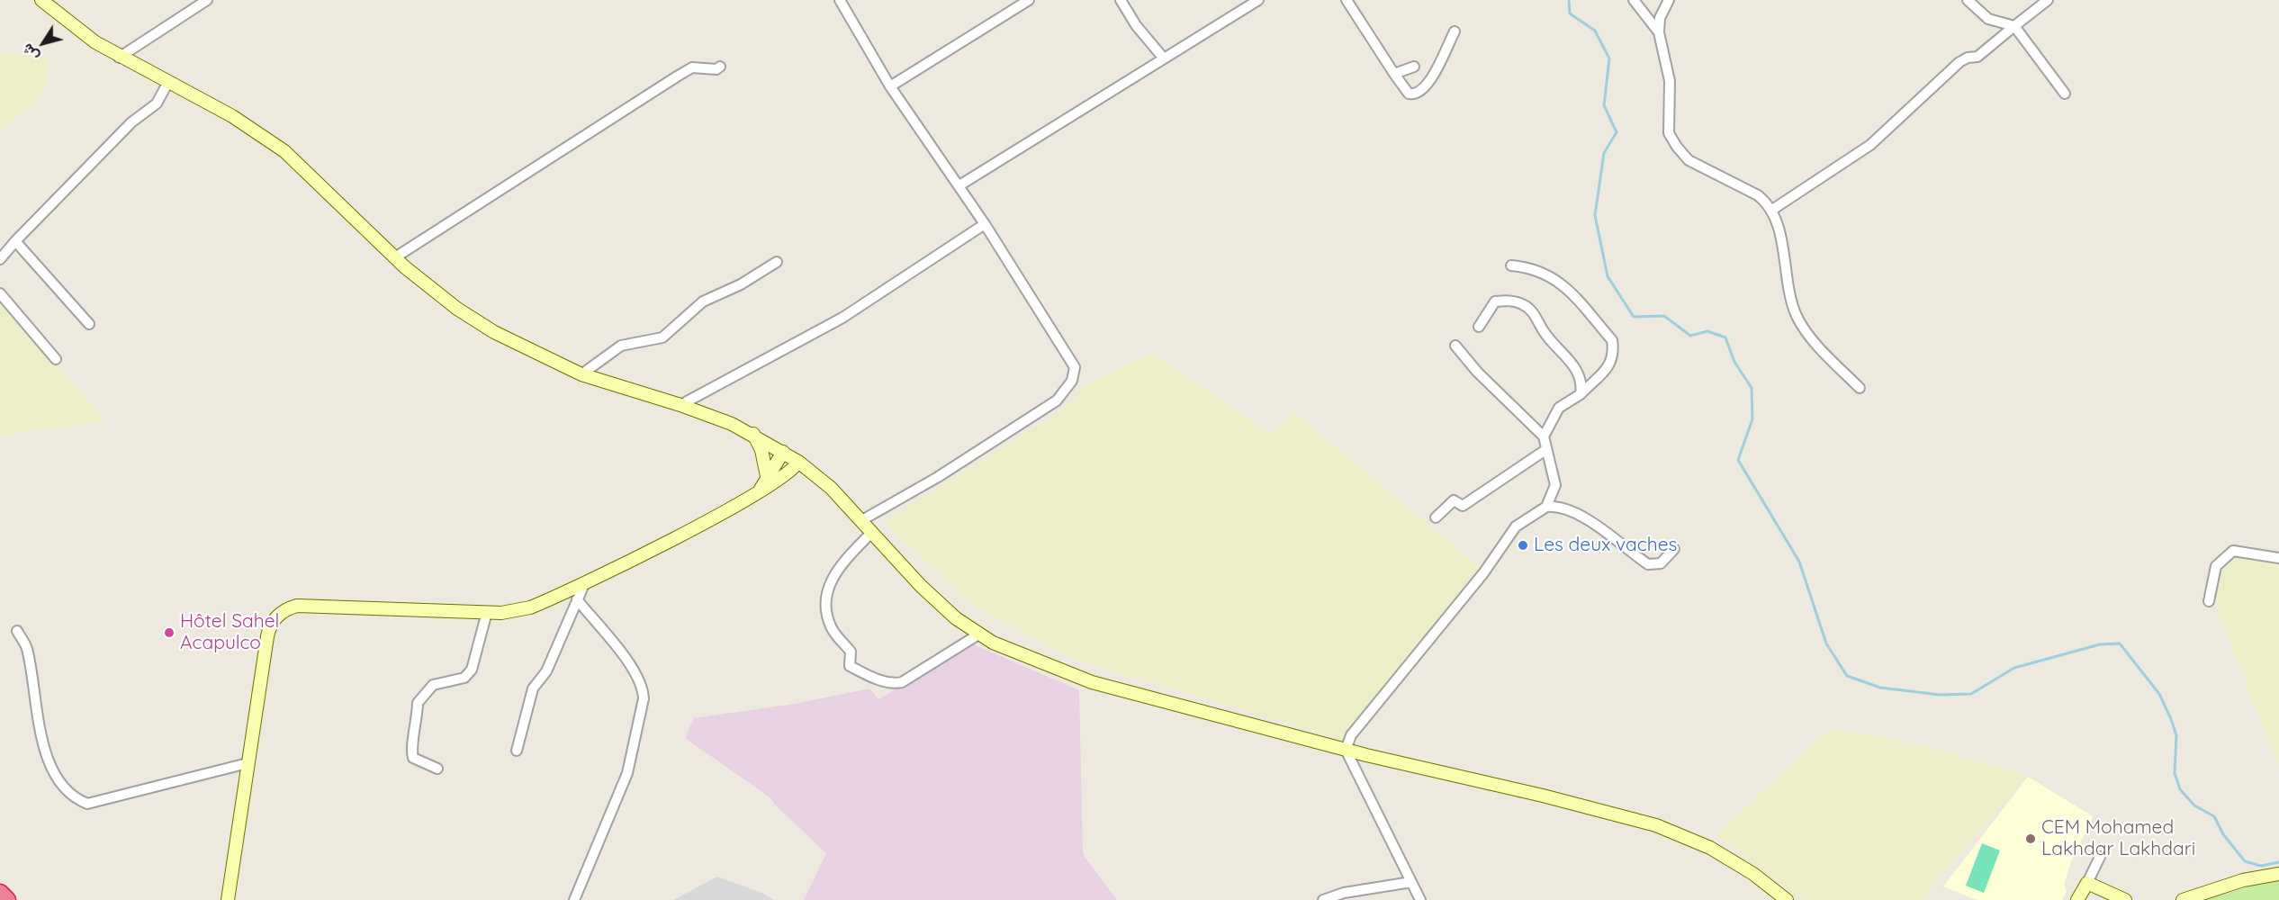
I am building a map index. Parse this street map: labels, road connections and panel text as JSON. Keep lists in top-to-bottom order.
{
  "places": ["Les deux vaches", "Hôtel Sahel Acapulco", "CEM Mohamed Lakhdar Lakhdari"],
  "north": "bottom left"
}
